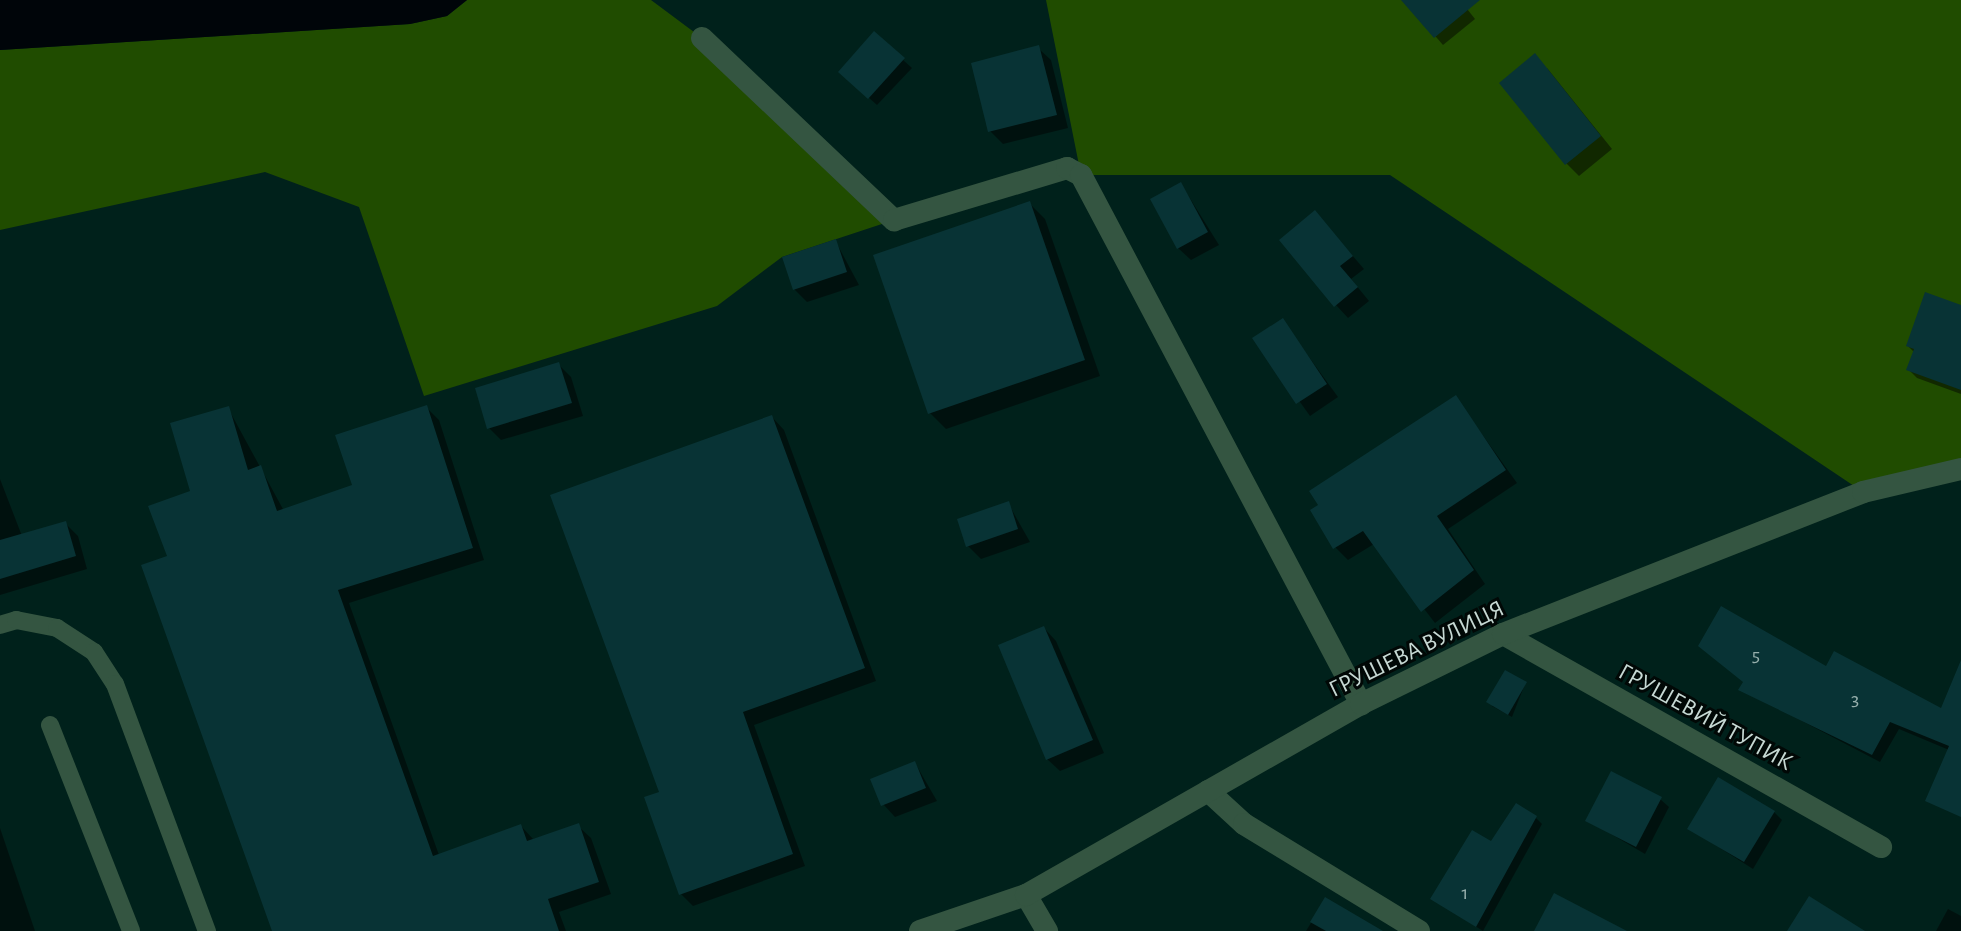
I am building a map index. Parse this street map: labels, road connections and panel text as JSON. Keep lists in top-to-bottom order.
{
  "streets": {
    "street": ["ГРУШЕВА ВУЛИЦЯ", "ГРУШЕВИЙ ТУПИК"]
  },
  "crossings": [
    ["ГРУШЕВА ВУЛИЦЯ", "ГРУШЕВИЙ ТУПИК"]
  ],
  "house_numbers": ["5", "3", "1"]
}
